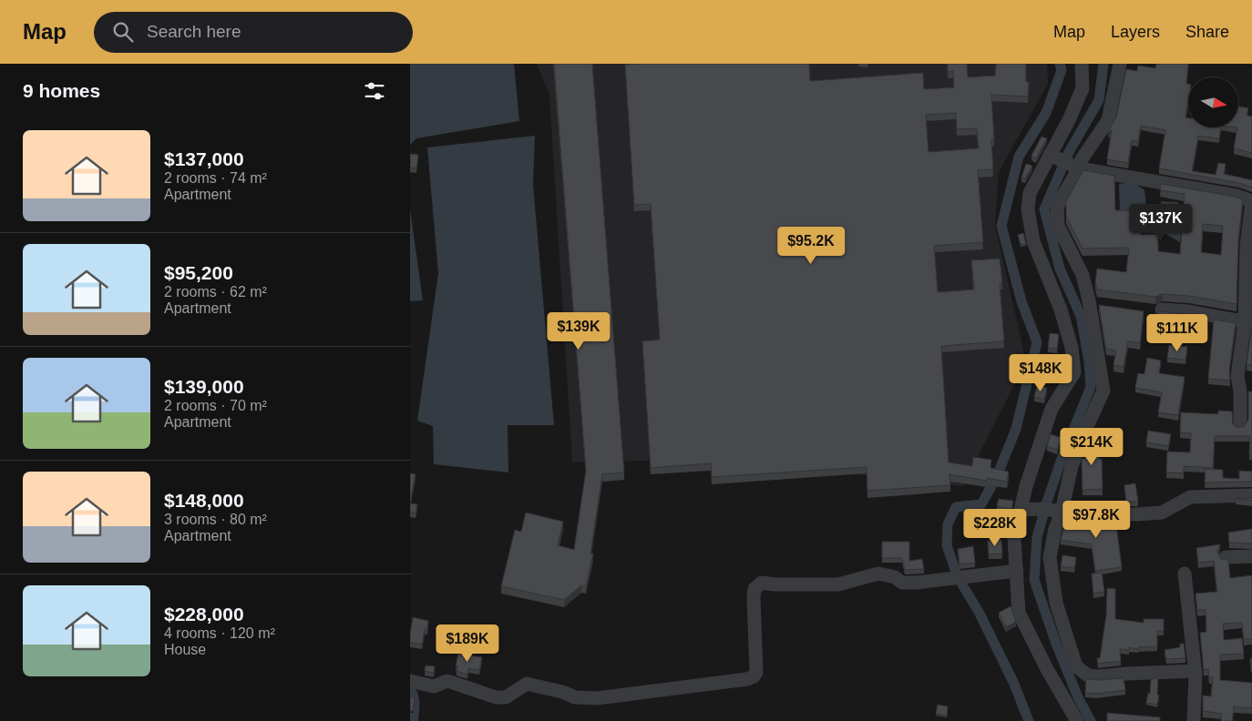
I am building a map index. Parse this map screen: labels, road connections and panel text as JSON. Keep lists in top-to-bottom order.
{
  "north": "right",
  "page": {
    "header": "Map",
    "search": "Search here",
    "nav": ["Map", "Layers", "Share"],
    "heading": "9 homes",
    "list": [
      {
        "name": "$137,000",
        "note": "2 rooms · 74 m² · Apartment"
      },
      {
        "name": "$95,200",
        "note": "2 rooms · 62 m² · Apartment"
      },
      {
        "name": "$139,000",
        "note": "2 rooms · 70 m² · Apartment"
      },
      {
        "name": "$148,000",
        "note": "3 rooms · 80 m² · Apartment"
      },
      {
        "name": "$228,000",
        "note": "4 rooms · 120 m² · House"
      }
    ],
    "price": [
      "$137K",
      "$95.2K",
      "$139K",
      "$111K",
      "$148K",
      "$214K",
      "$97.8K",
      "$228K",
      "$189K"
    ]
  }
}
